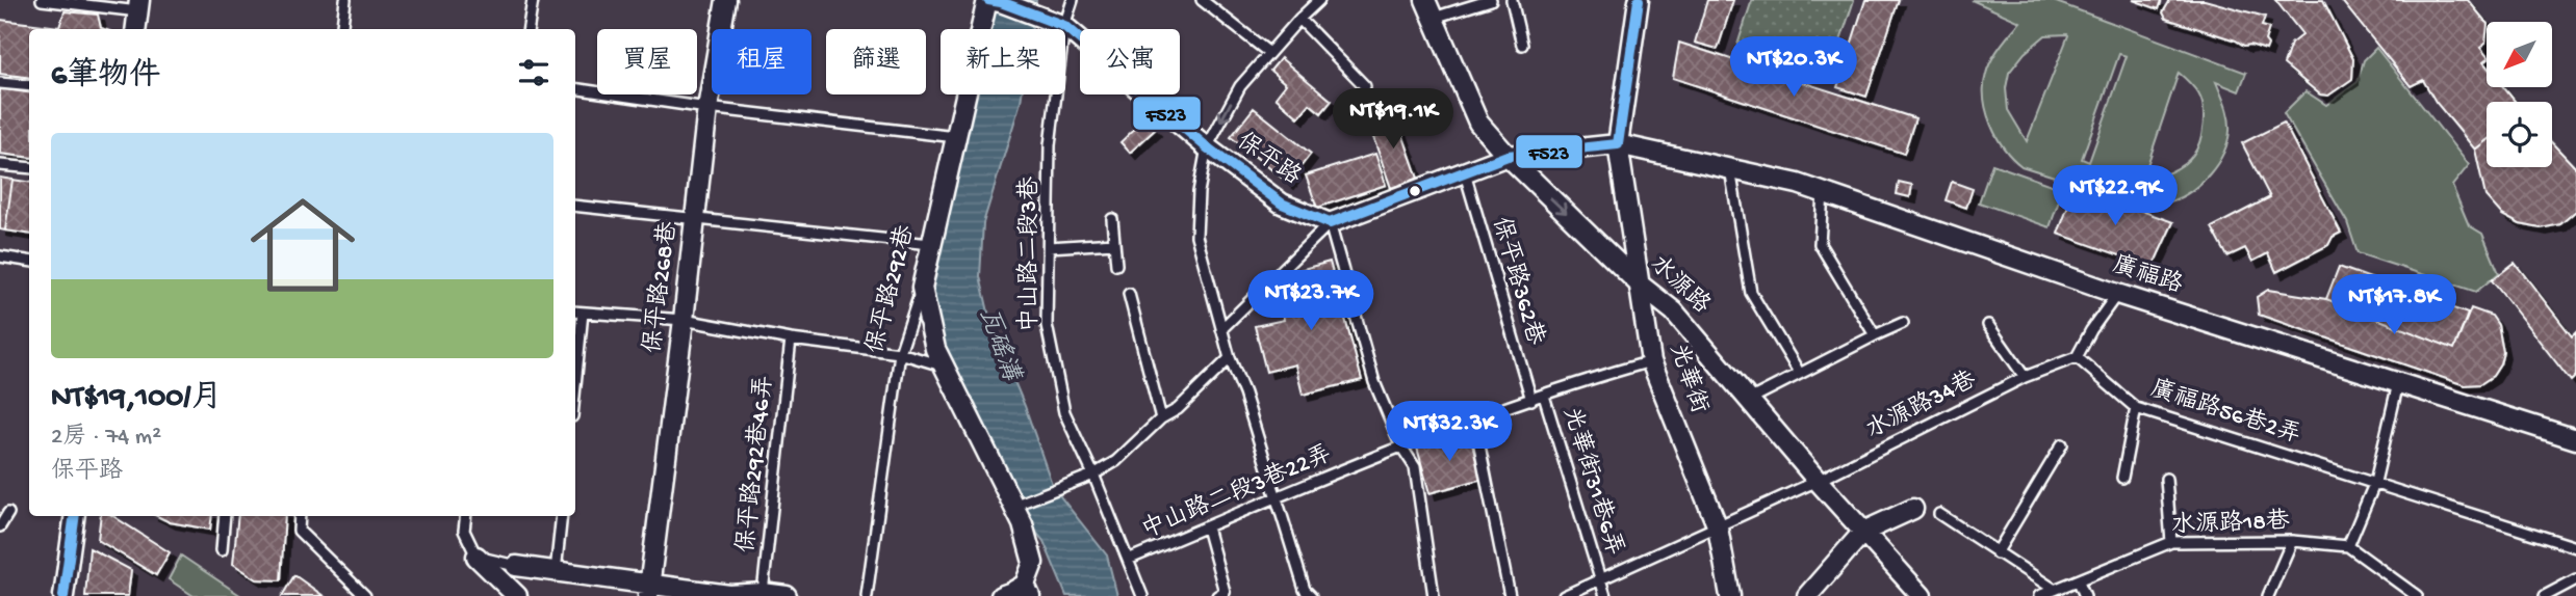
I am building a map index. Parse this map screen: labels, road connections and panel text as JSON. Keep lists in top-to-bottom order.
{
  "streets": {
    "street": [
      "保平路",
      "廣福路",
      "水源路",
      "保平路268巷",
      "保平路292巷",
      "光華街"
    ],
    "lane": [
      "中山路二段3巷",
      "保平路362巷",
      "水源路34巷",
      "廣福路56巷2弄",
      "保平路292巷46弄",
      "光華街31巷6弄",
      "中山路二段3巷22弄",
      "水源路18巷"
    ]
  },
  "crossings": [
    ["保平路", "中山路二段3巷"],
    ["中山路二段3巷", "中山路二段3巷22弄"],
    ["廣福路", "光華街"],
    ["保平路362巷", "中山路二段3巷22弄"],
    ["水源路", "光華街"],
    ["水源路", "水源路34巷"],
    ["光華街", "水源路34巷"],
    ["光華街", "中山路二段3巷22弄"],
    ["水源路34巷", "廣福路56巷2弄"],
    ["水源路34巷", "光華街31巷6弄"],
    ["光華街31巷6弄", "中山路二段3巷22弄"]
  ],
  "water": ["瓦磘溝"],
  "lines": ["transit line F523"],
  "north": "bottom left",
  "page": {
    "chip": [
      "買屋",
      "租屋",
      "篩選",
      "新上架",
      "公寓"
    ],
    "heading": "6筆物件",
    "price": [
      "NT$20.3K",
      "NT$19.1K",
      "NT$22.9K",
      "NT$23.7K",
      "NT$17.8K",
      "NT$32.3K"
    ],
    "list": [
      {
        "name": "NT$19,100/月",
        "note": "2房 · 74 m² · 保平路"
      }
    ]
  }
}
